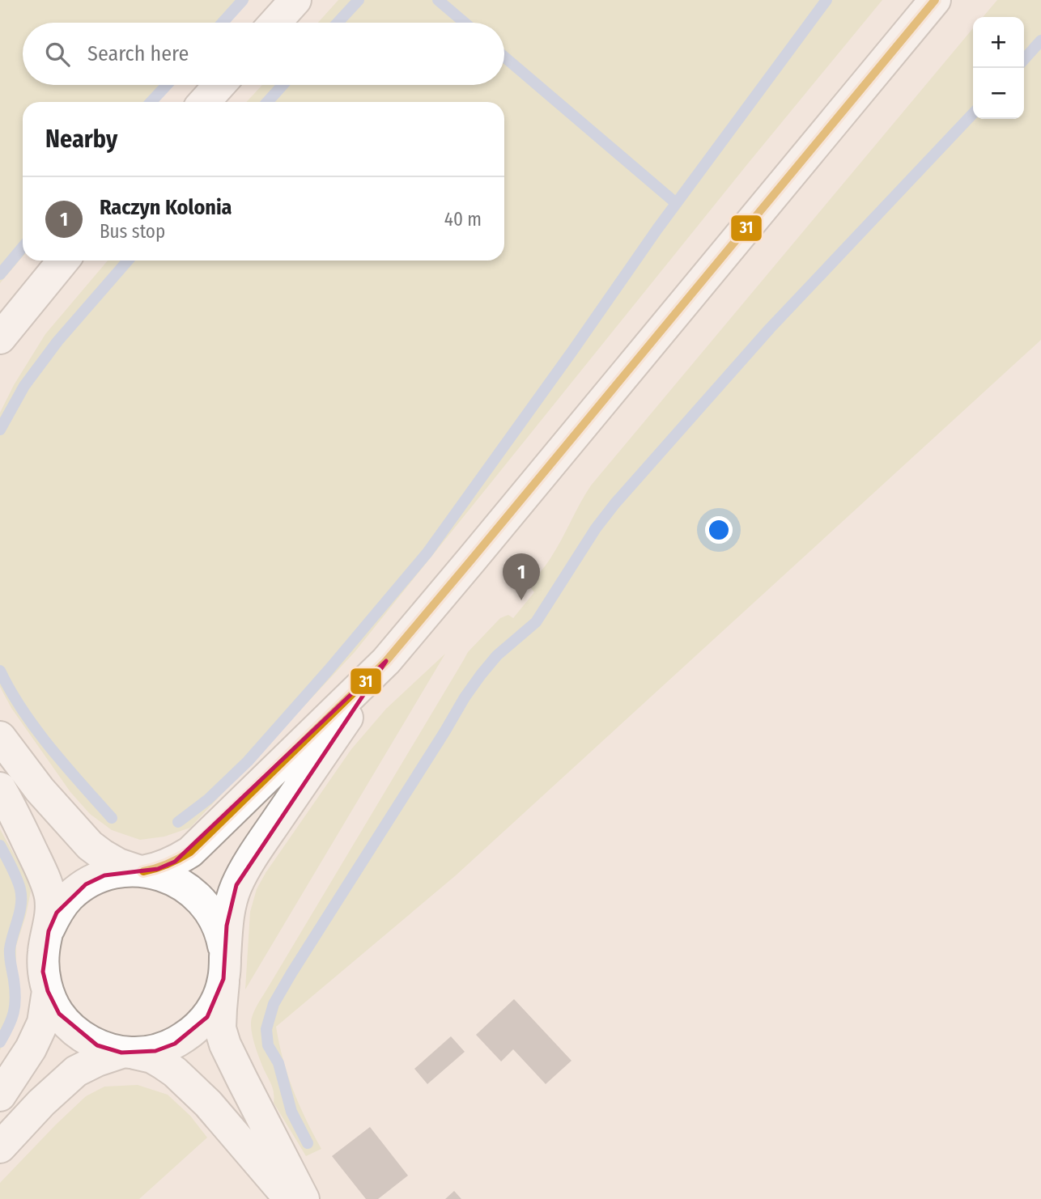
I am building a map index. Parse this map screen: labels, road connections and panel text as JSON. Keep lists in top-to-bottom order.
{
  "lines": ["transit line 31"],
  "page": {
    "map_buttons": ["+", "−"],
    "search": "Search here",
    "heading": "Nearby",
    "list": [
      {
        "mark": "1",
        "name": "Raczyn Kolonia",
        "note": "Bus stop",
        "value": "40 m"
      }
    ],
    "pins": "1"
  }
}
